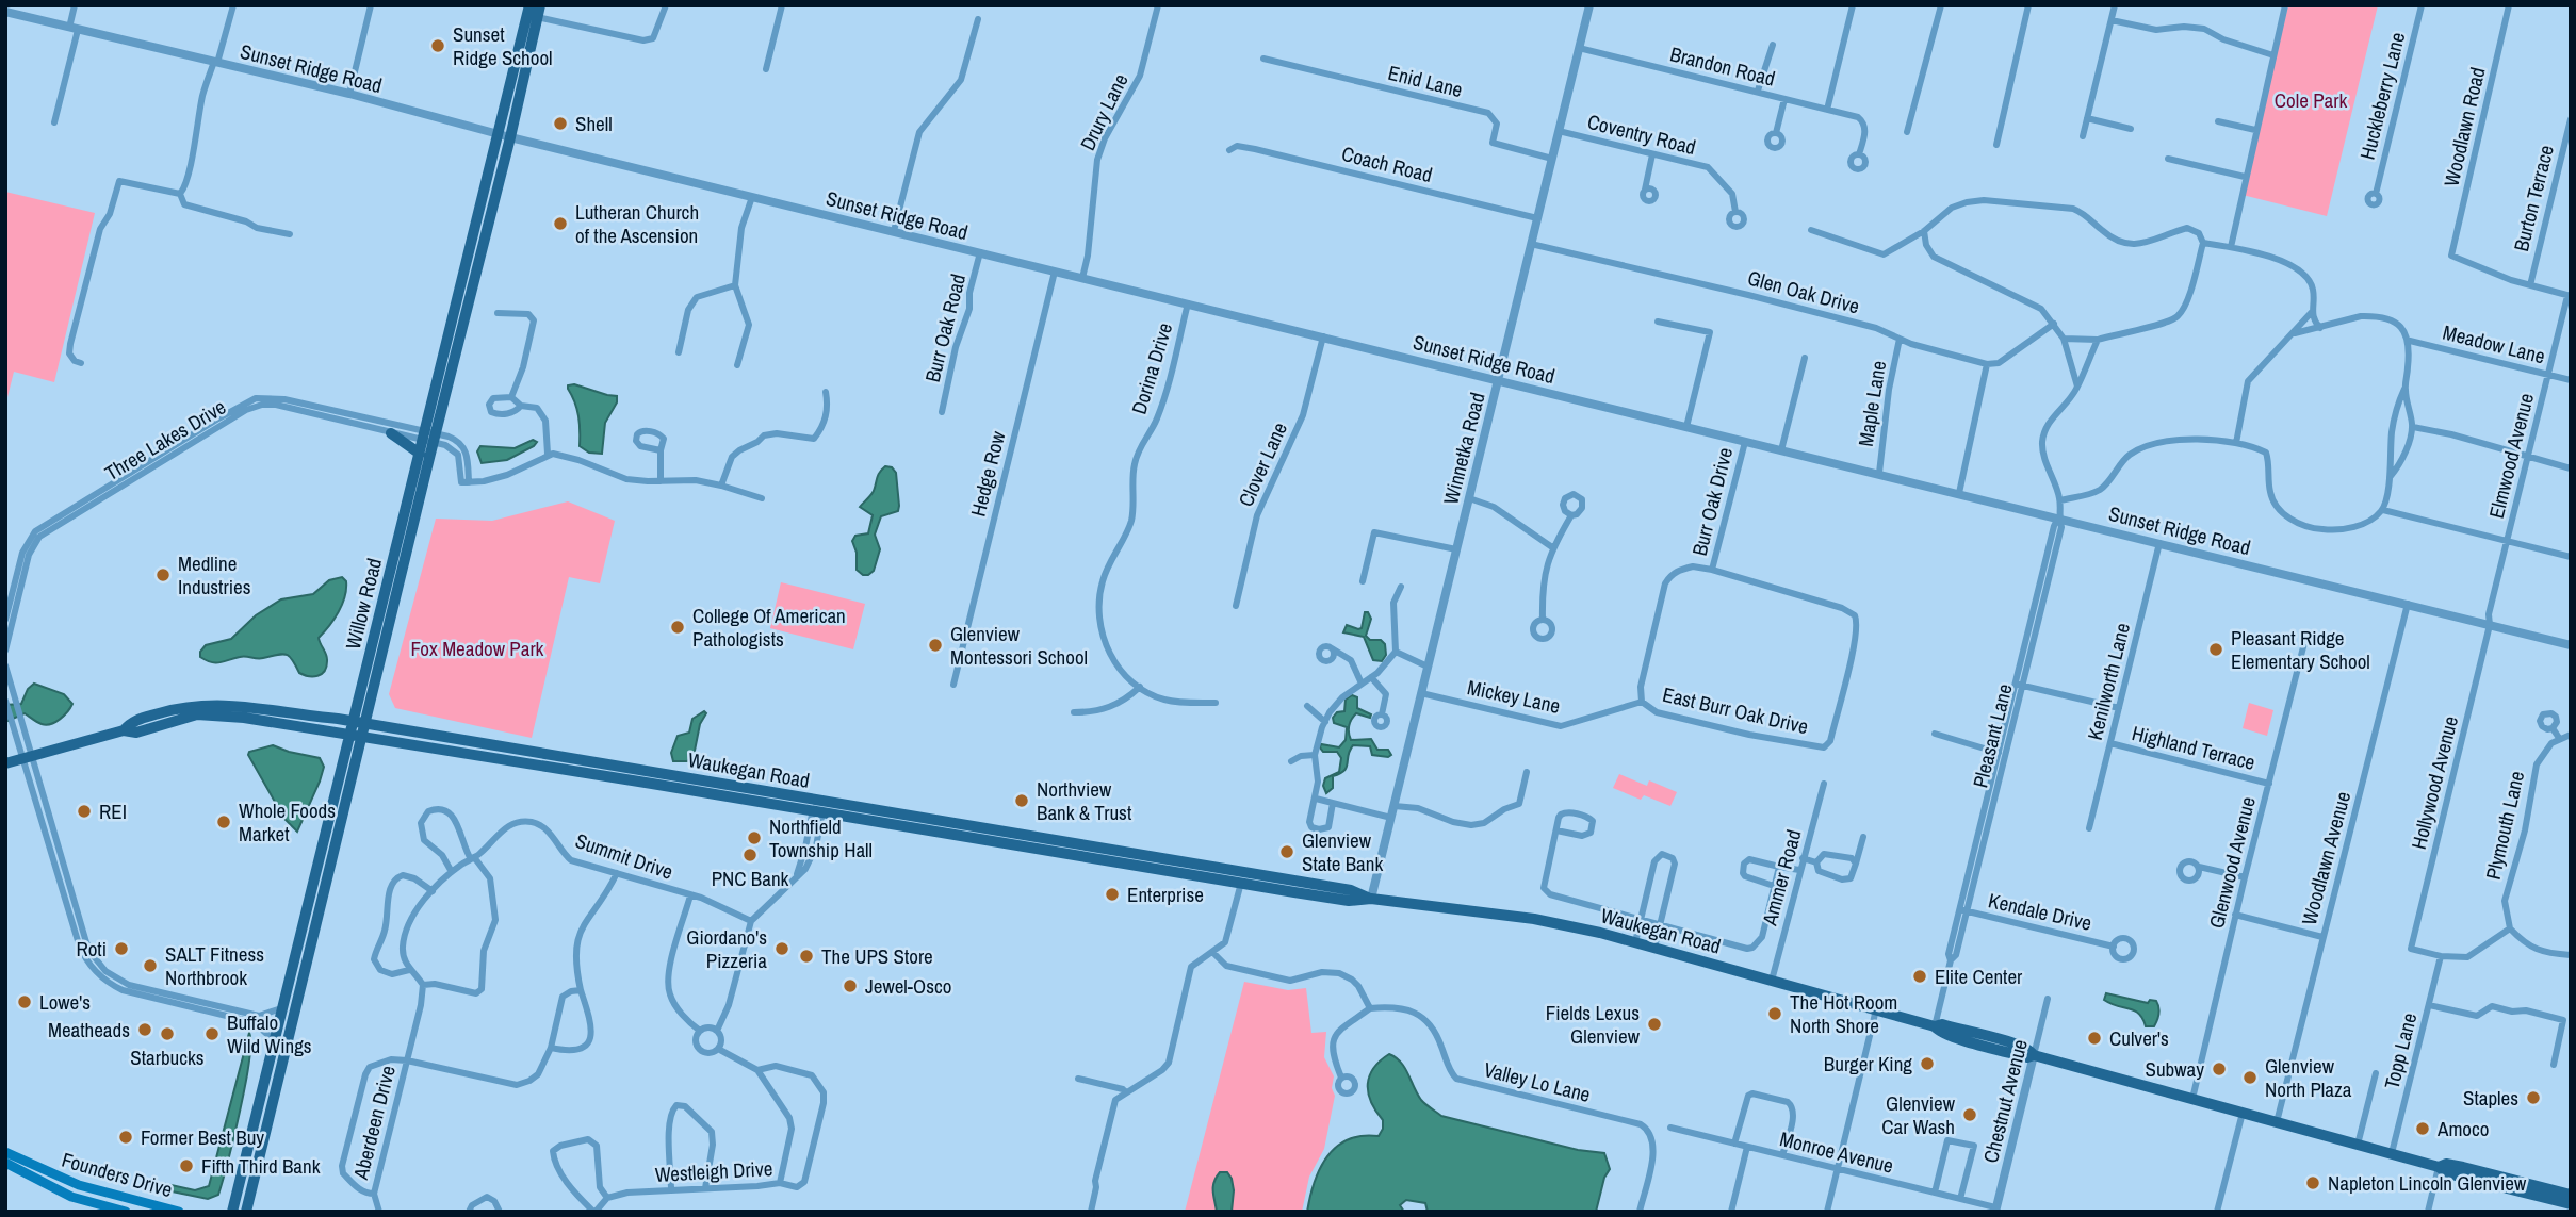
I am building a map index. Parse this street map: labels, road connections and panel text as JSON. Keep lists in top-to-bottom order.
{
  "streets": {
    "main road": ["Willow Road", "Waukegan Road", "Founders Drive"],
    "street": [
      "Brandon Road",
      "Sunset Ridge Road",
      "Enid Lane",
      "Huckleberry Lane",
      "Drury Lane",
      "Woodlawn Road",
      "Coventry Road",
      "Coach Road",
      "Burton Terrace",
      "Glen Oak Drive",
      "Burr Oak Road",
      "Meadow Lane",
      "Dorina Drive",
      "Maple Lane",
      "Three Lakes Drive",
      "Winnetka Road",
      "Elmwood Avenue",
      "Clover Lane",
      "Hedge Row",
      "Burr Oak Drive",
      "Kenilworth Lane",
      "Mickey Lane",
      "East Burr Oak Drive",
      "Pleasant Lane",
      "Highland Terrace",
      "Hollywood Avenue",
      "Plymouth Lane",
      "Summit Drive",
      "Woodlawn Avenue",
      "Glenwood Avenue",
      "Ammer Road",
      "Kendale Drive",
      "Topp Lane",
      "Valley Lo Lane",
      "Chestnut Avenue",
      "Aberdeen Drive",
      "Monroe Avenue",
      "Westleigh Drive"
    ]
  },
  "crossings": [
    ["Brandon Road", "Winnetka Road"],
    ["Sunset Ridge Road", "Drury Lane"],
    ["Sunset Ridge Road", "Burr Oak Road"],
    ["Sunset Ridge Road", "Dorina Drive"],
    ["Sunset Ridge Road", "Maple Lane"],
    ["Sunset Ridge Road", "Winnetka Road"],
    ["Sunset Ridge Road", "Elmwood Avenue"],
    ["Sunset Ridge Road", "Clover Lane"],
    ["Sunset Ridge Road", "Hedge Row"],
    ["Sunset Ridge Road", "Burr Oak Drive"],
    ["Sunset Ridge Road", "Willow Road"],
    ["Sunset Ridge Road", "Kenilworth Lane"],
    ["Sunset Ridge Road", "Pleasant Lane"],
    ["Sunset Ridge Road", "Hollywood Avenue"],
    ["Sunset Ridge Road", "Woodlawn Avenue"],
    ["Enid Lane", "Winnetka Road"],
    ["Woodlawn Road", "Burton Terrace"],
    ["Coventry Road", "Winnetka Road"],
    ["Coach Road", "Winnetka Road"],
    ["Glen Oak Drive", "Maple Lane"],
    ["Glen Oak Drive", "Winnetka Road"],
    ["Meadow Lane", "Elmwood Avenue"],
    ["Three Lakes Drive", "Willow Road"],
    ["Winnetka Road", "Mickey Lane"],
    ["Winnetka Road", "Waukegan Road"],
    ["Elmwood Avenue", "Hollywood Avenue"],
    ["Burr Oak Drive", "Mickey Lane"],
    ["Burr Oak Drive", "East Burr Oak Drive"],
    ["Willow Road", "Waukegan Road"],
    ["Kenilworth Lane", "Highland Terrace"],
    ["Mickey Lane", "East Burr Oak Drive"],
    ["Pleasant Lane", "Highland Terrace"],
    ["Pleasant Lane", "Waukegan Road"],
    ["Pleasant Lane", "Kendale Drive"],
    ["Highland Terrace", "Glenwood Avenue"],
    ["Waukegan Road", "Woodlawn Avenue"],
    ["Waukegan Road", "Glenwood Avenue"],
    ["Waukegan Road", "Ammer Road"],
    ["Waukegan Road", "Topp Lane"],
    ["Waukegan Road", "Chestnut Avenue"],
    ["Hollywood Avenue", "Topp Lane"],
    ["Chestnut Avenue", "Monroe Avenue"]
  ],
  "parks": ["Cole Park", "Fox Meadow Park"],
  "places": [
    "Sunset Ridge School",
    "Shell",
    "Lutheran Church of the Ascension",
    "Medline Industries",
    "College Of American Pathologists",
    "Glenview Montessori School",
    "Pleasant Ridge Elementary School",
    "Northview Bank & Trust",
    "REI",
    "Whole Foods Market",
    "Northfield Township Hall",
    "Glenview State Bank",
    "PNC Bank",
    "Enterprise",
    "Roti",
    "Giordano's Pizzeria",
    "The UPS Store",
    "SALT Fitness Northbrook",
    "Elite Center",
    "Jewel-Osco",
    "Lowe's",
    "The Hot Room North Shore",
    "Fields Lexus Glenview",
    "Meatheads",
    "Starbucks",
    "Buffalo Wild Wings",
    "Culver's",
    "Burger King",
    "Subway",
    "Glenview North Plaza",
    "Staples",
    "Glenview Car Wash",
    "Amoco",
    "Former Best Buy",
    "Fifth Third Bank",
    "Napleton Lincoln Glenview"
  ]
}
